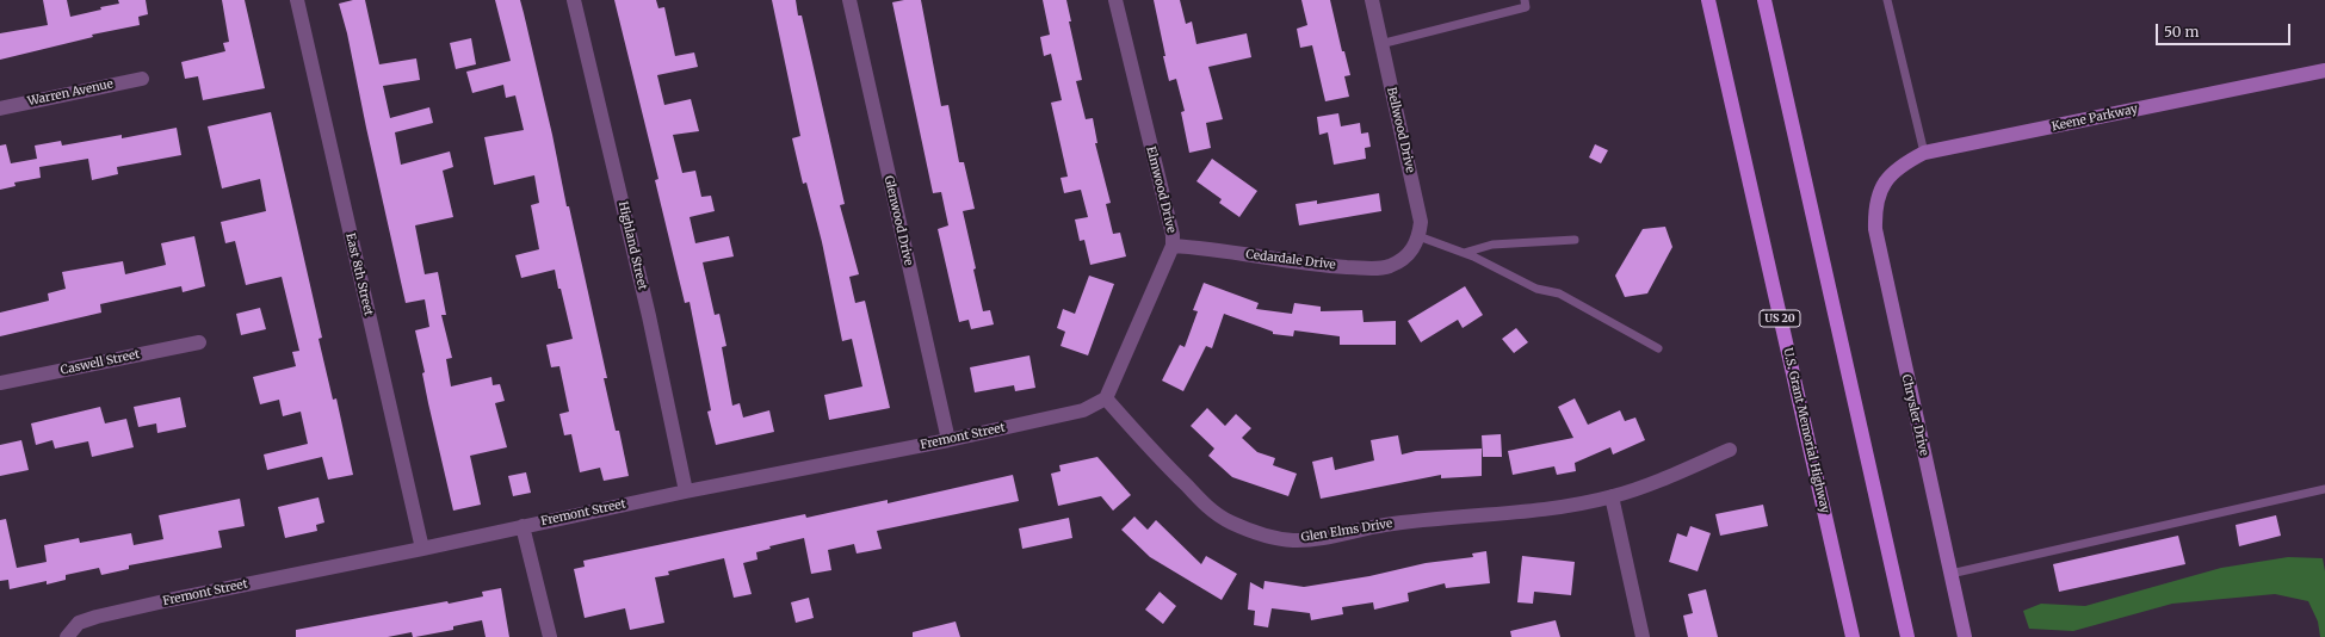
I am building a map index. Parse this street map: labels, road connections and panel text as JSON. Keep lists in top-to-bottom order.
{
  "streets": {
    "main road": ["US 20", "U.S. Grant Memorial Highway"],
    "street": [
      "Warren Avenue",
      "Keene Parkway",
      "Bellwood Drive",
      "Elmwood Drive",
      "Glenwood Drive",
      "Highland Street",
      "Cedardale Drive",
      "East 8th Street",
      "Caswell Street",
      "Chrysler Drive",
      "Fremont Street",
      "Glen Elms Drive"
    ]
  },
  "crossings": [
    ["Keene Parkway", "Chrysler Drive"],
    ["Bellwood Drive", "Cedardale Drive"],
    ["Elmwood Drive", "Cedardale Drive"],
    ["Elmwood Drive", "Fremont Street"],
    ["Elmwood Drive", "Glen Elms Drive"],
    ["Glenwood Drive", "Fremont Street"],
    ["Highland Street", "Fremont Street"],
    ["East 8th Street", "Fremont Street"],
    ["Fremont Street", "Glen Elms Drive"]
  ],
  "scale_bar": "50 m"
}
